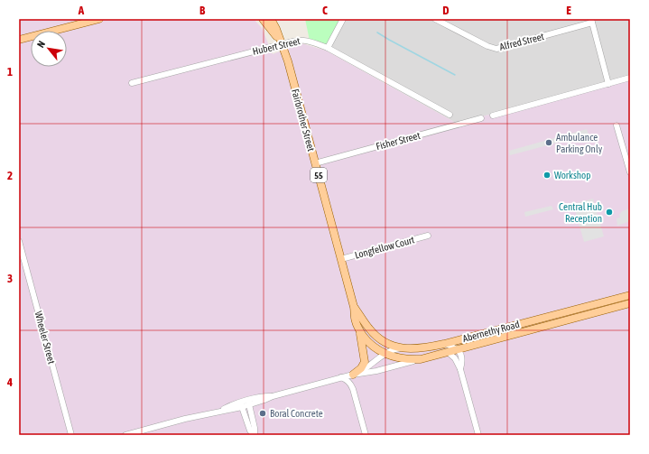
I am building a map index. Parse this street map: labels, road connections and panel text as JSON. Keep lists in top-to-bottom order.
{
  "streets": {
    "main road": ["Fairbrother Street", "55", "Abernethy Road"],
    "street": [
      "Alfred Street",
      "Hubert Street",
      "Fisher Street",
      "Longfellow Court",
      "Wheeler Street"
    ]
  },
  "crossings": [
    ["Hubert Street", "Fairbrother Street"],
    ["Hubert Street", "55"],
    ["Fairbrother Street", "Fisher Street"],
    ["Fairbrother Street", "55"],
    ["Fairbrother Street", "Longfellow Court"],
    ["Fairbrother Street", "Abernethy Road"]
  ],
  "places": [
    "Ambulance Parking Only",
    "Workshop",
    "Central Hub Reception",
    "Boral Concrete"
  ],
  "north": "top left",
  "grid": {
    "columns": [
      "A",
      "B",
      "C",
      "D",
      "E"
    ],
    "rows": [
      "1",
      "2",
      "3",
      "4"
    ]
  }
}
